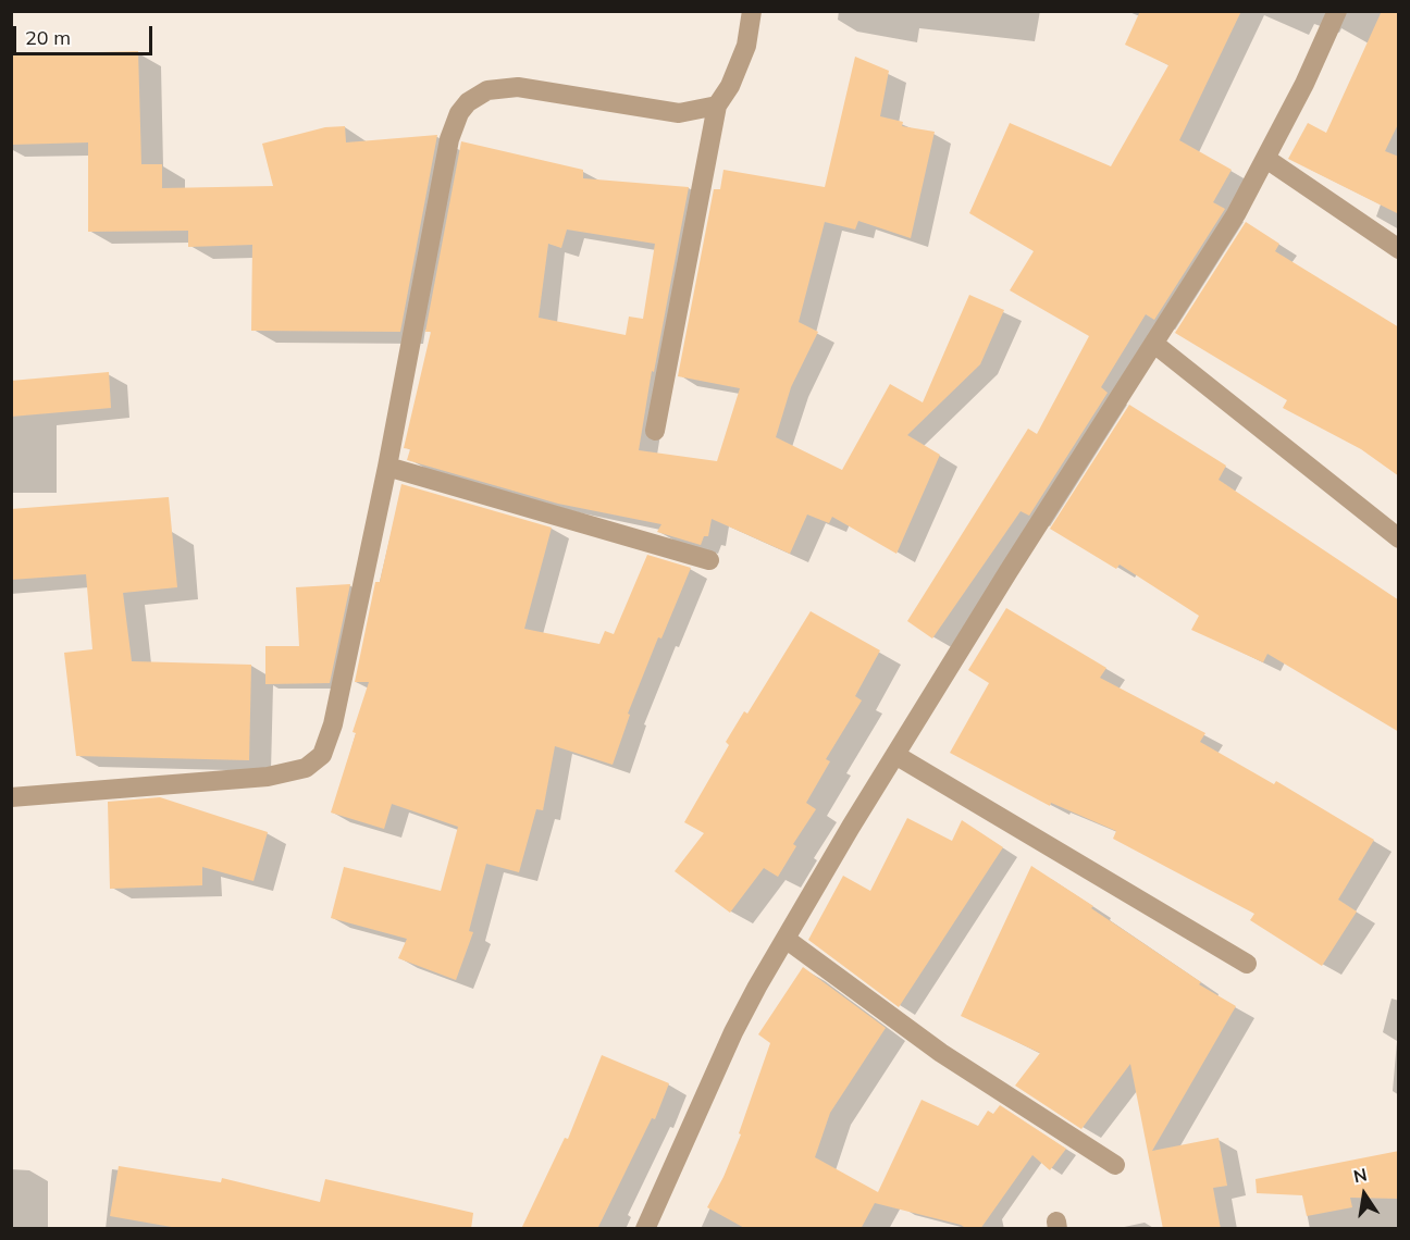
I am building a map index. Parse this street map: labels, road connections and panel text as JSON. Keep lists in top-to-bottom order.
{
  "scale_bar": "20 m",
  "north": "top"
}
